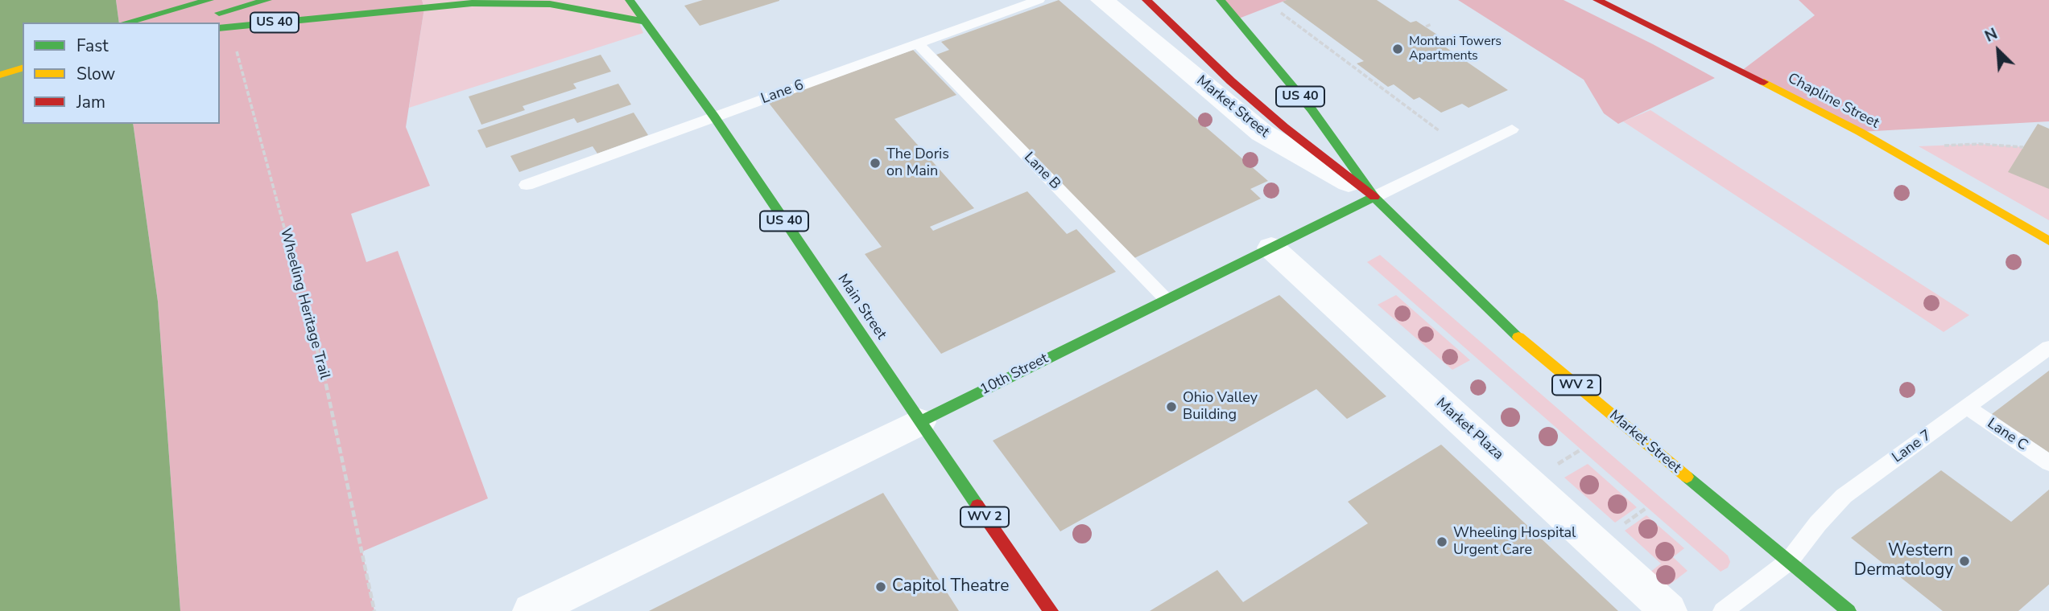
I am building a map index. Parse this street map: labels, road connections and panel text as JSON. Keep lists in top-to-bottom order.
{
  "streets": {
    "main road": [
      "US 40",
      "Chapline Street",
      "Market Street",
      "Main Street",
      "10th Street",
      "WV 2"
    ],
    "street": ["Market Plaza"],
    "lane": [
      "Lane 6",
      "Lane B",
      "Lane C",
      "Lane 7"
    ],
    "path": ["Wheeling Heritage Trail"]
  },
  "crossings": [
    ["US 40", "Main Street"],
    ["Lane 6", "Lane B"],
    ["Lane 6", "Main Street"],
    ["Market Street", "10th Street"],
    ["Market Street", "Lane 7"],
    ["Lane B", "10th Street"],
    ["Main Street", "10th Street"],
    ["10th Street", "Market Plaza"],
    ["Lane C", "Lane 7"]
  ],
  "places": [
    "Montani Towers Apartments",
    "The Doris on Main",
    "Ohio Valley Building",
    "Wheeling Hospital Urgent Care",
    "Western Dermatology",
    "Capitol Theatre"
  ],
  "legend": ["Fast", "Slow", "Jam"],
  "north": "top left"
}
